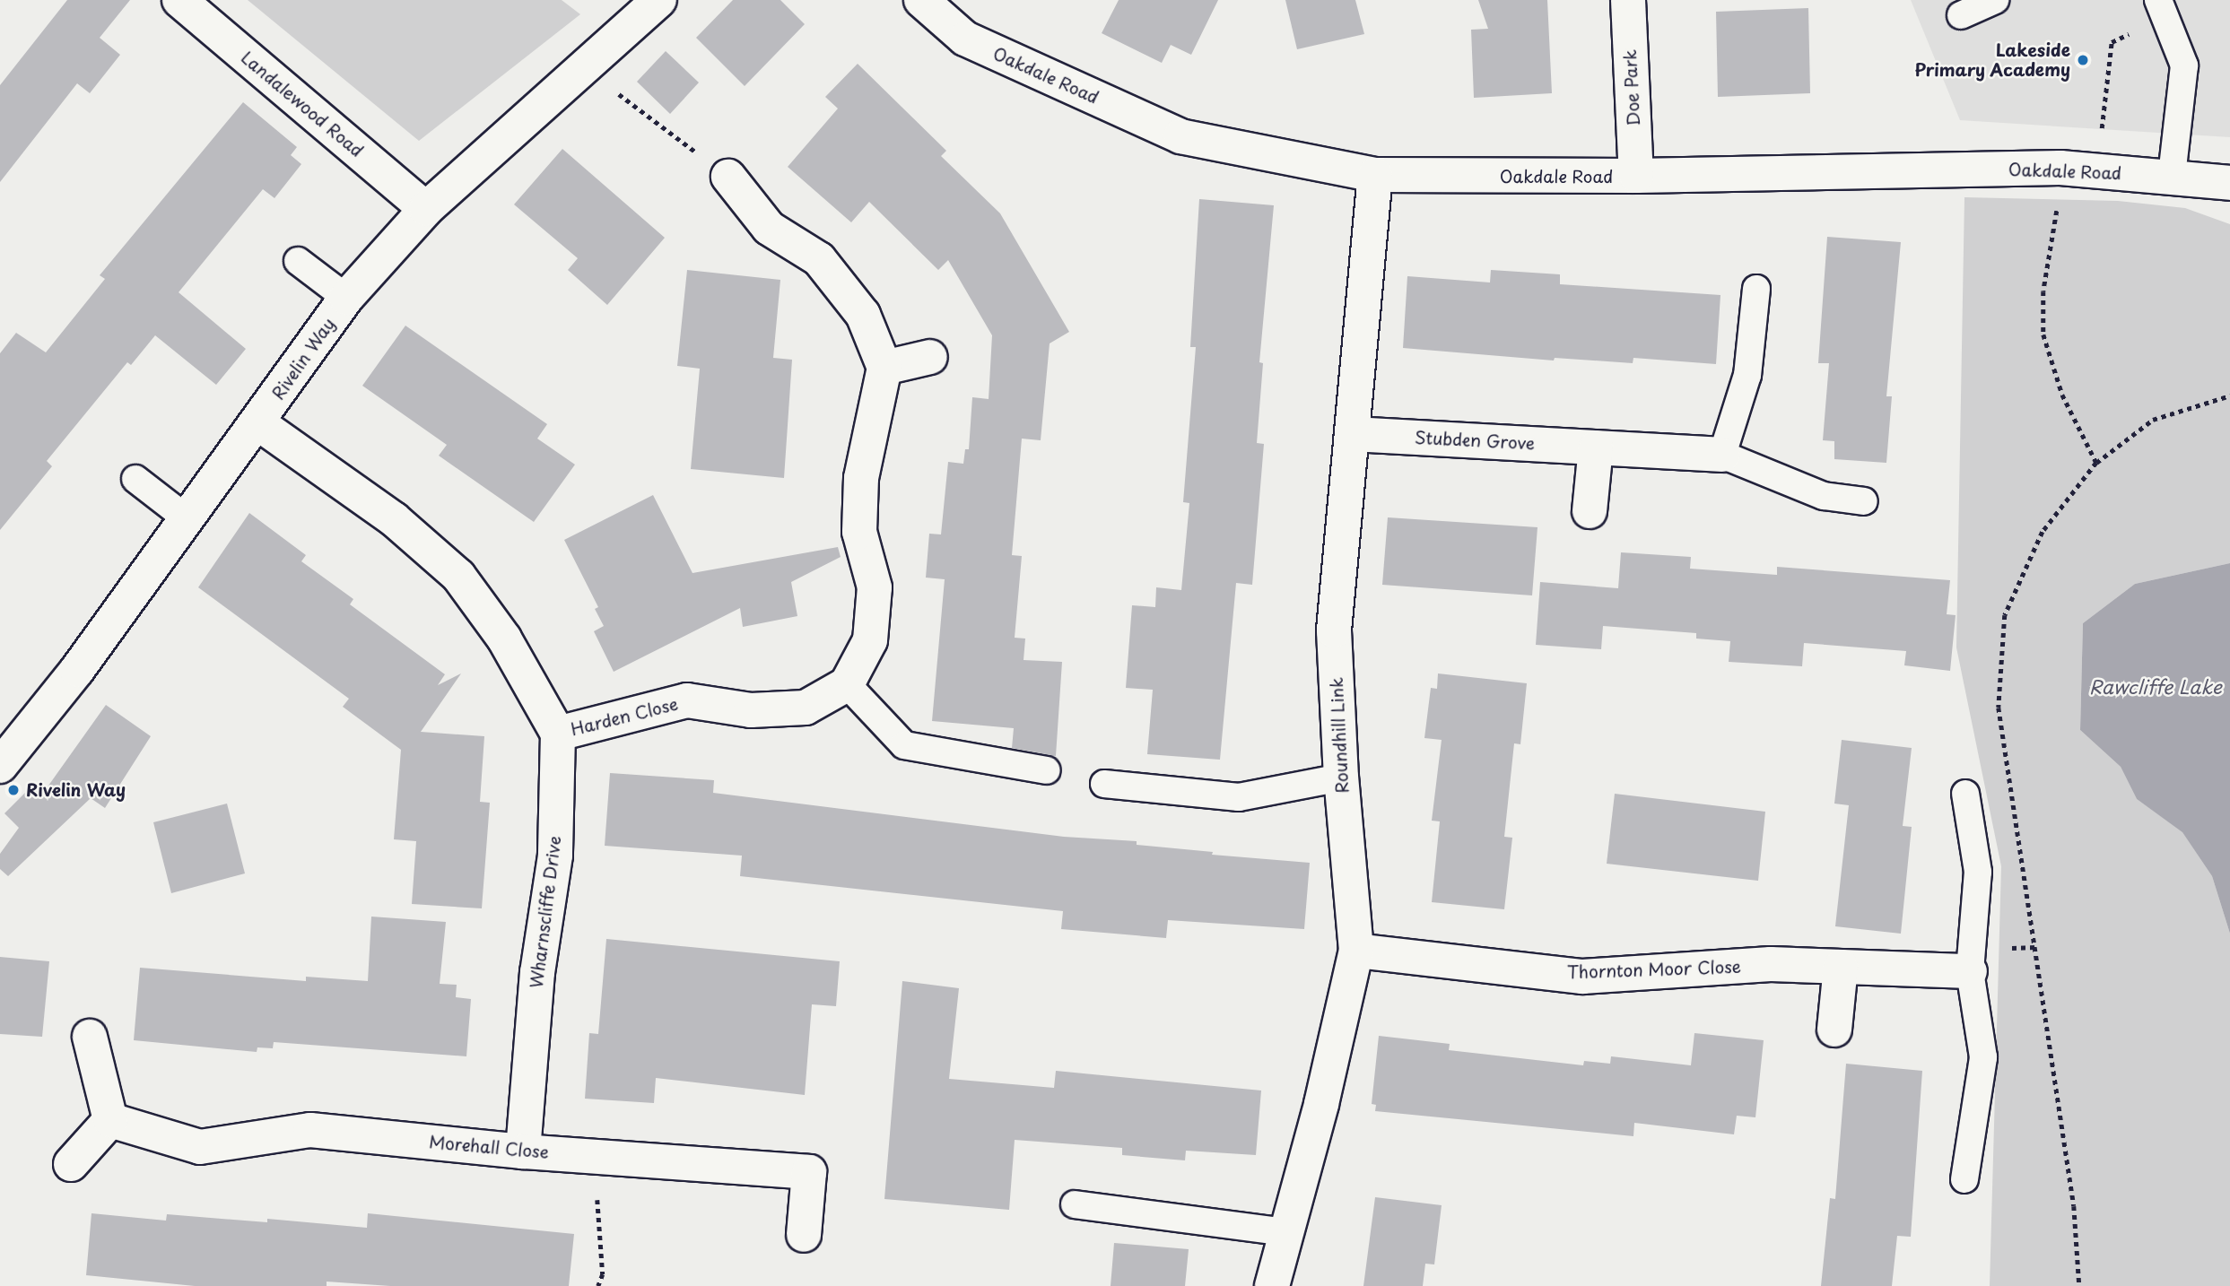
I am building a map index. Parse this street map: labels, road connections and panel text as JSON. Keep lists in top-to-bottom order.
{
  "streets": {
    "street": [
      "Oakdale Road",
      "Doe Park",
      "Landalewood Road",
      "Rivelin Way",
      "Stubden Grove",
      "Harden Close",
      "Roundhill Link",
      "Wharnscliffe Drive",
      "Thornton Moor Close",
      "Morehall Close"
    ]
  },
  "crossings": [
    ["Oakdale Road", "Doe Park"],
    ["Oakdale Road", "Roundhill Link"],
    ["Landalewood Road", "Rivelin Way"],
    ["Stubden Grove", "Roundhill Link"],
    ["Harden Close", "Wharnscliffe Drive"],
    ["Roundhill Link", "Thornton Moor Close"],
    ["Wharnscliffe Drive", "Morehall Close"]
  ],
  "water": ["Rawcliffe Lake"],
  "places": ["Lakeside Primary Academy", "Rivelin Way"]
}
